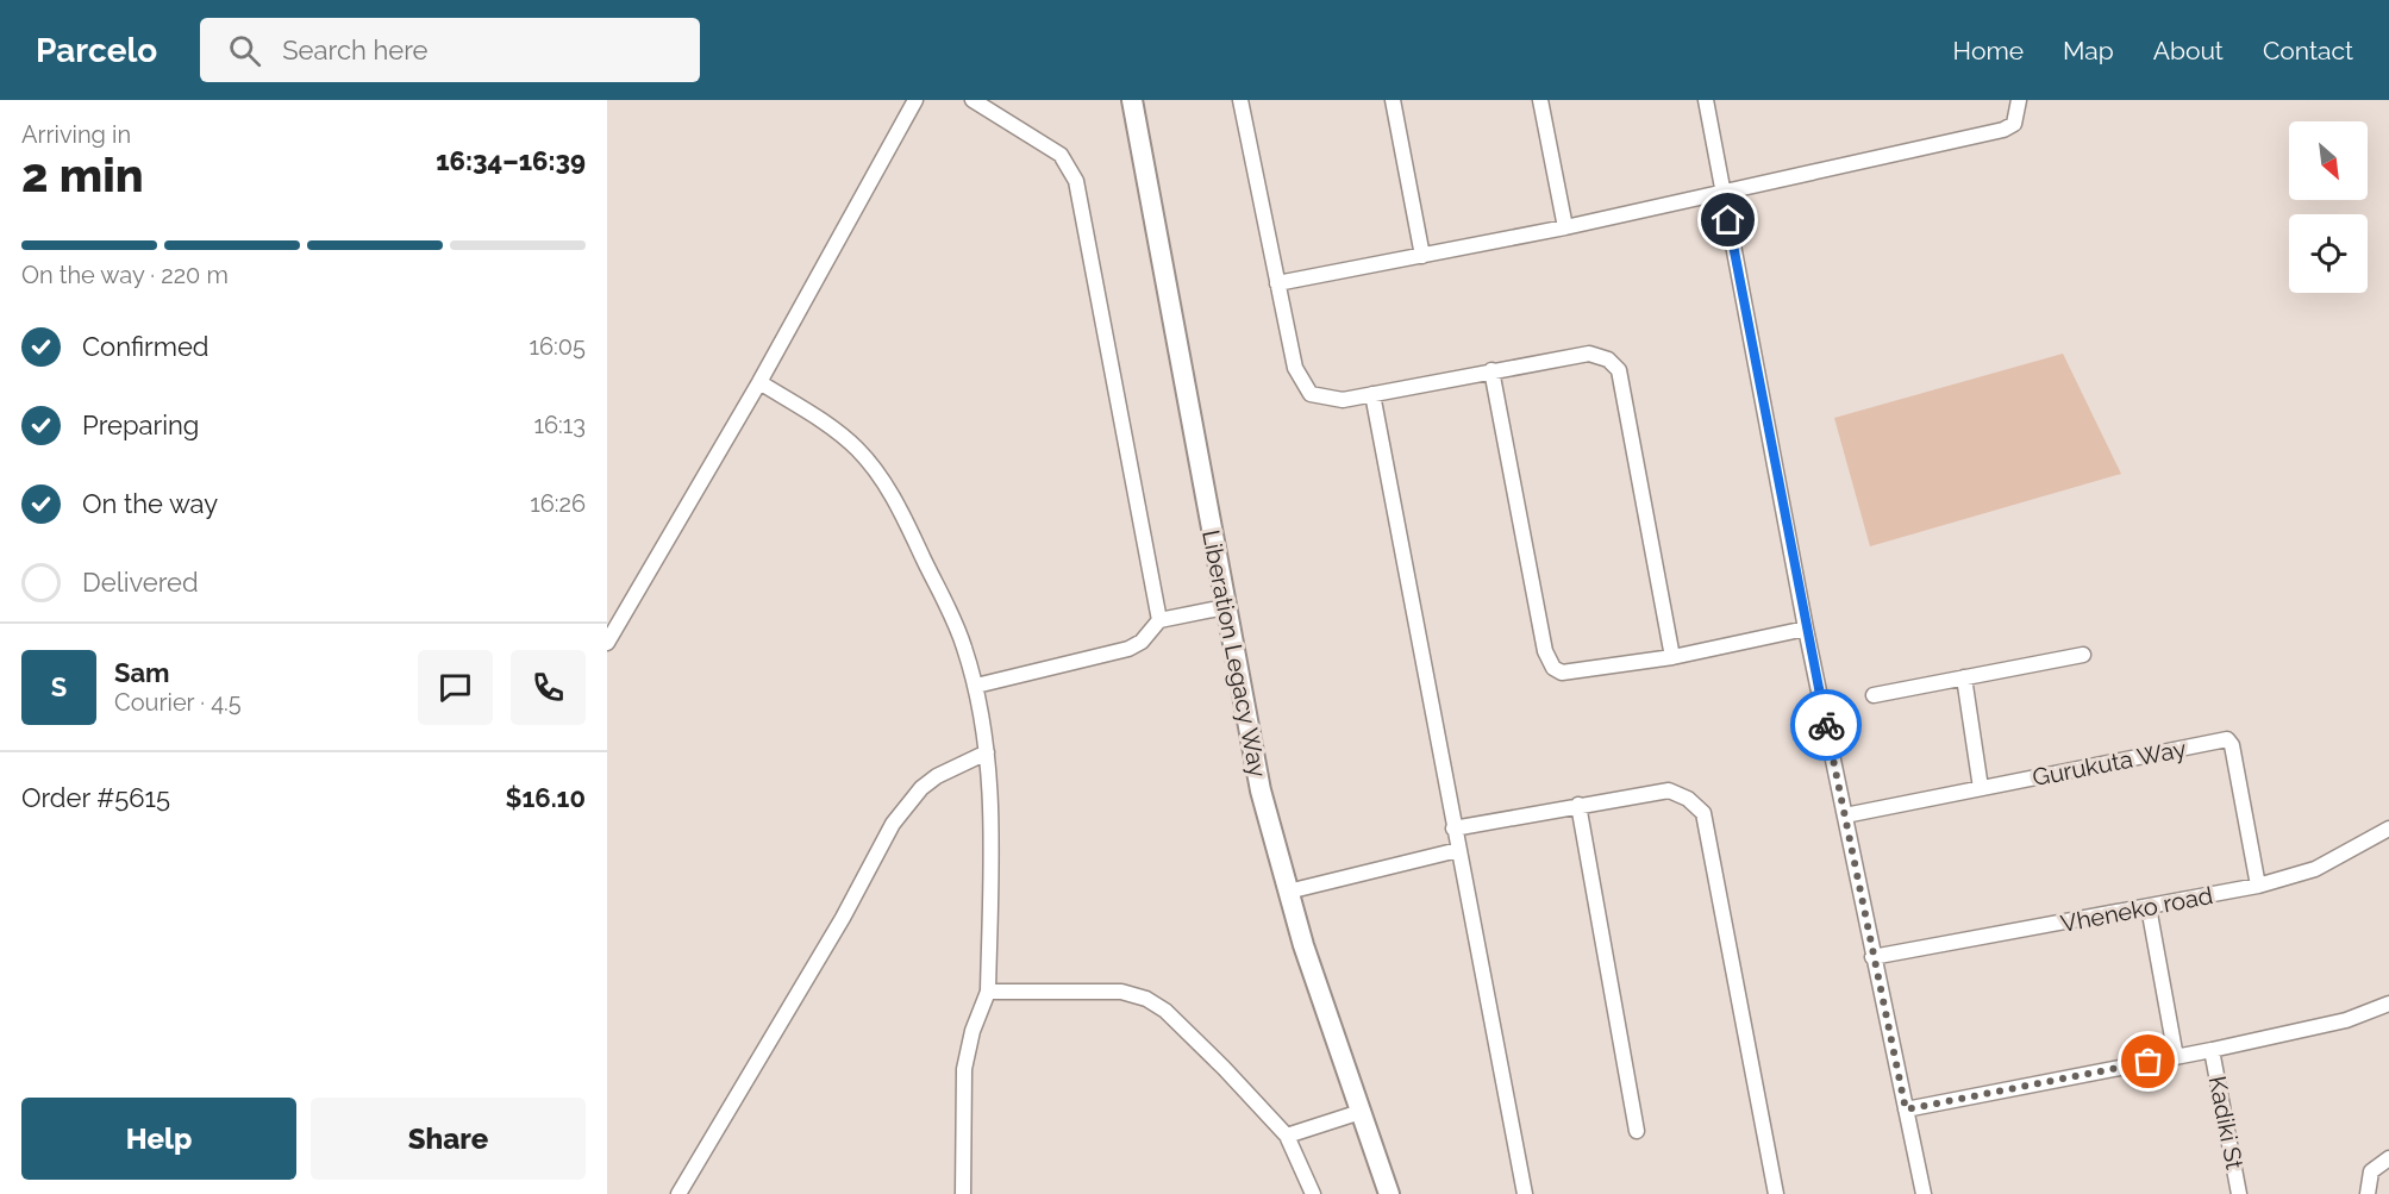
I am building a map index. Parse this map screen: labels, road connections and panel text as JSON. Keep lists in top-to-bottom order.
{
  "streets": {
    "main road": ["Liberation Legacy Way"],
    "street": ["Gurukuta Way", "Vheneko road", "Kadiki St"]
  },
  "crossings": [
    ["Gurukuta Way", "Vheneko road"]
  ],
  "north": "bottom right",
  "page": {
    "header": "Parcelo",
    "search": "Search here",
    "nav": [
      "Home",
      "Map",
      "About",
      "Contact"
    ],
    "heading": ["2 min", "Arriving in", "16:34–16:39"],
    "panel": [
      "Sam",
      "Courier · 4.5",
      "Order #5615",
      "$16.10"
    ],
    "bar": "On the way · 220 m",
    "list": [
      ["Confirmed", "16:05"],
      ["Preparing", "16:13"],
      ["On the way", "16:26"],
      "Delivered"
    ],
    "round": "S",
    "buttons": ["Help", "Share"]
  }
}
